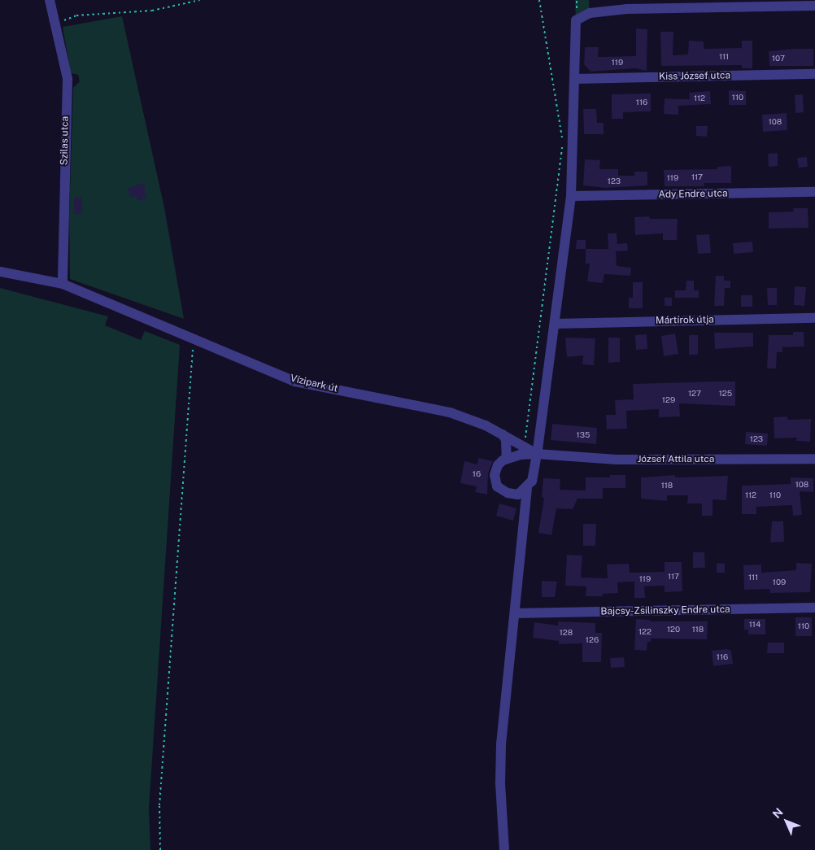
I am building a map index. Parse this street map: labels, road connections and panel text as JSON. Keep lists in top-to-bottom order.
{
  "streets": {
    "street": [
      "Kiss József utca",
      "Szilas utca",
      "Ady Endre utca",
      "Mártírok útja",
      "Vízipark út",
      "József Attila utca",
      "Bajcsy-Zsilinszky Endre utca"
    ]
  },
  "crossings": [
    ["Szilas utca", "Vízipark út"],
    ["Vízipark út", "József Attila utca"]
  ],
  "house_numbers": [
    "111",
    "107",
    "119",
    "110",
    "112",
    "116",
    "108",
    "117",
    "119",
    "123",
    "127",
    "125",
    "129",
    "135",
    "123",
    "16",
    "108",
    "118",
    "112",
    "110",
    "117",
    "111",
    "119",
    "109",
    "114",
    "110",
    "120",
    "118",
    "122",
    "128",
    "126",
    "116"
  ],
  "north": "top left"
}
